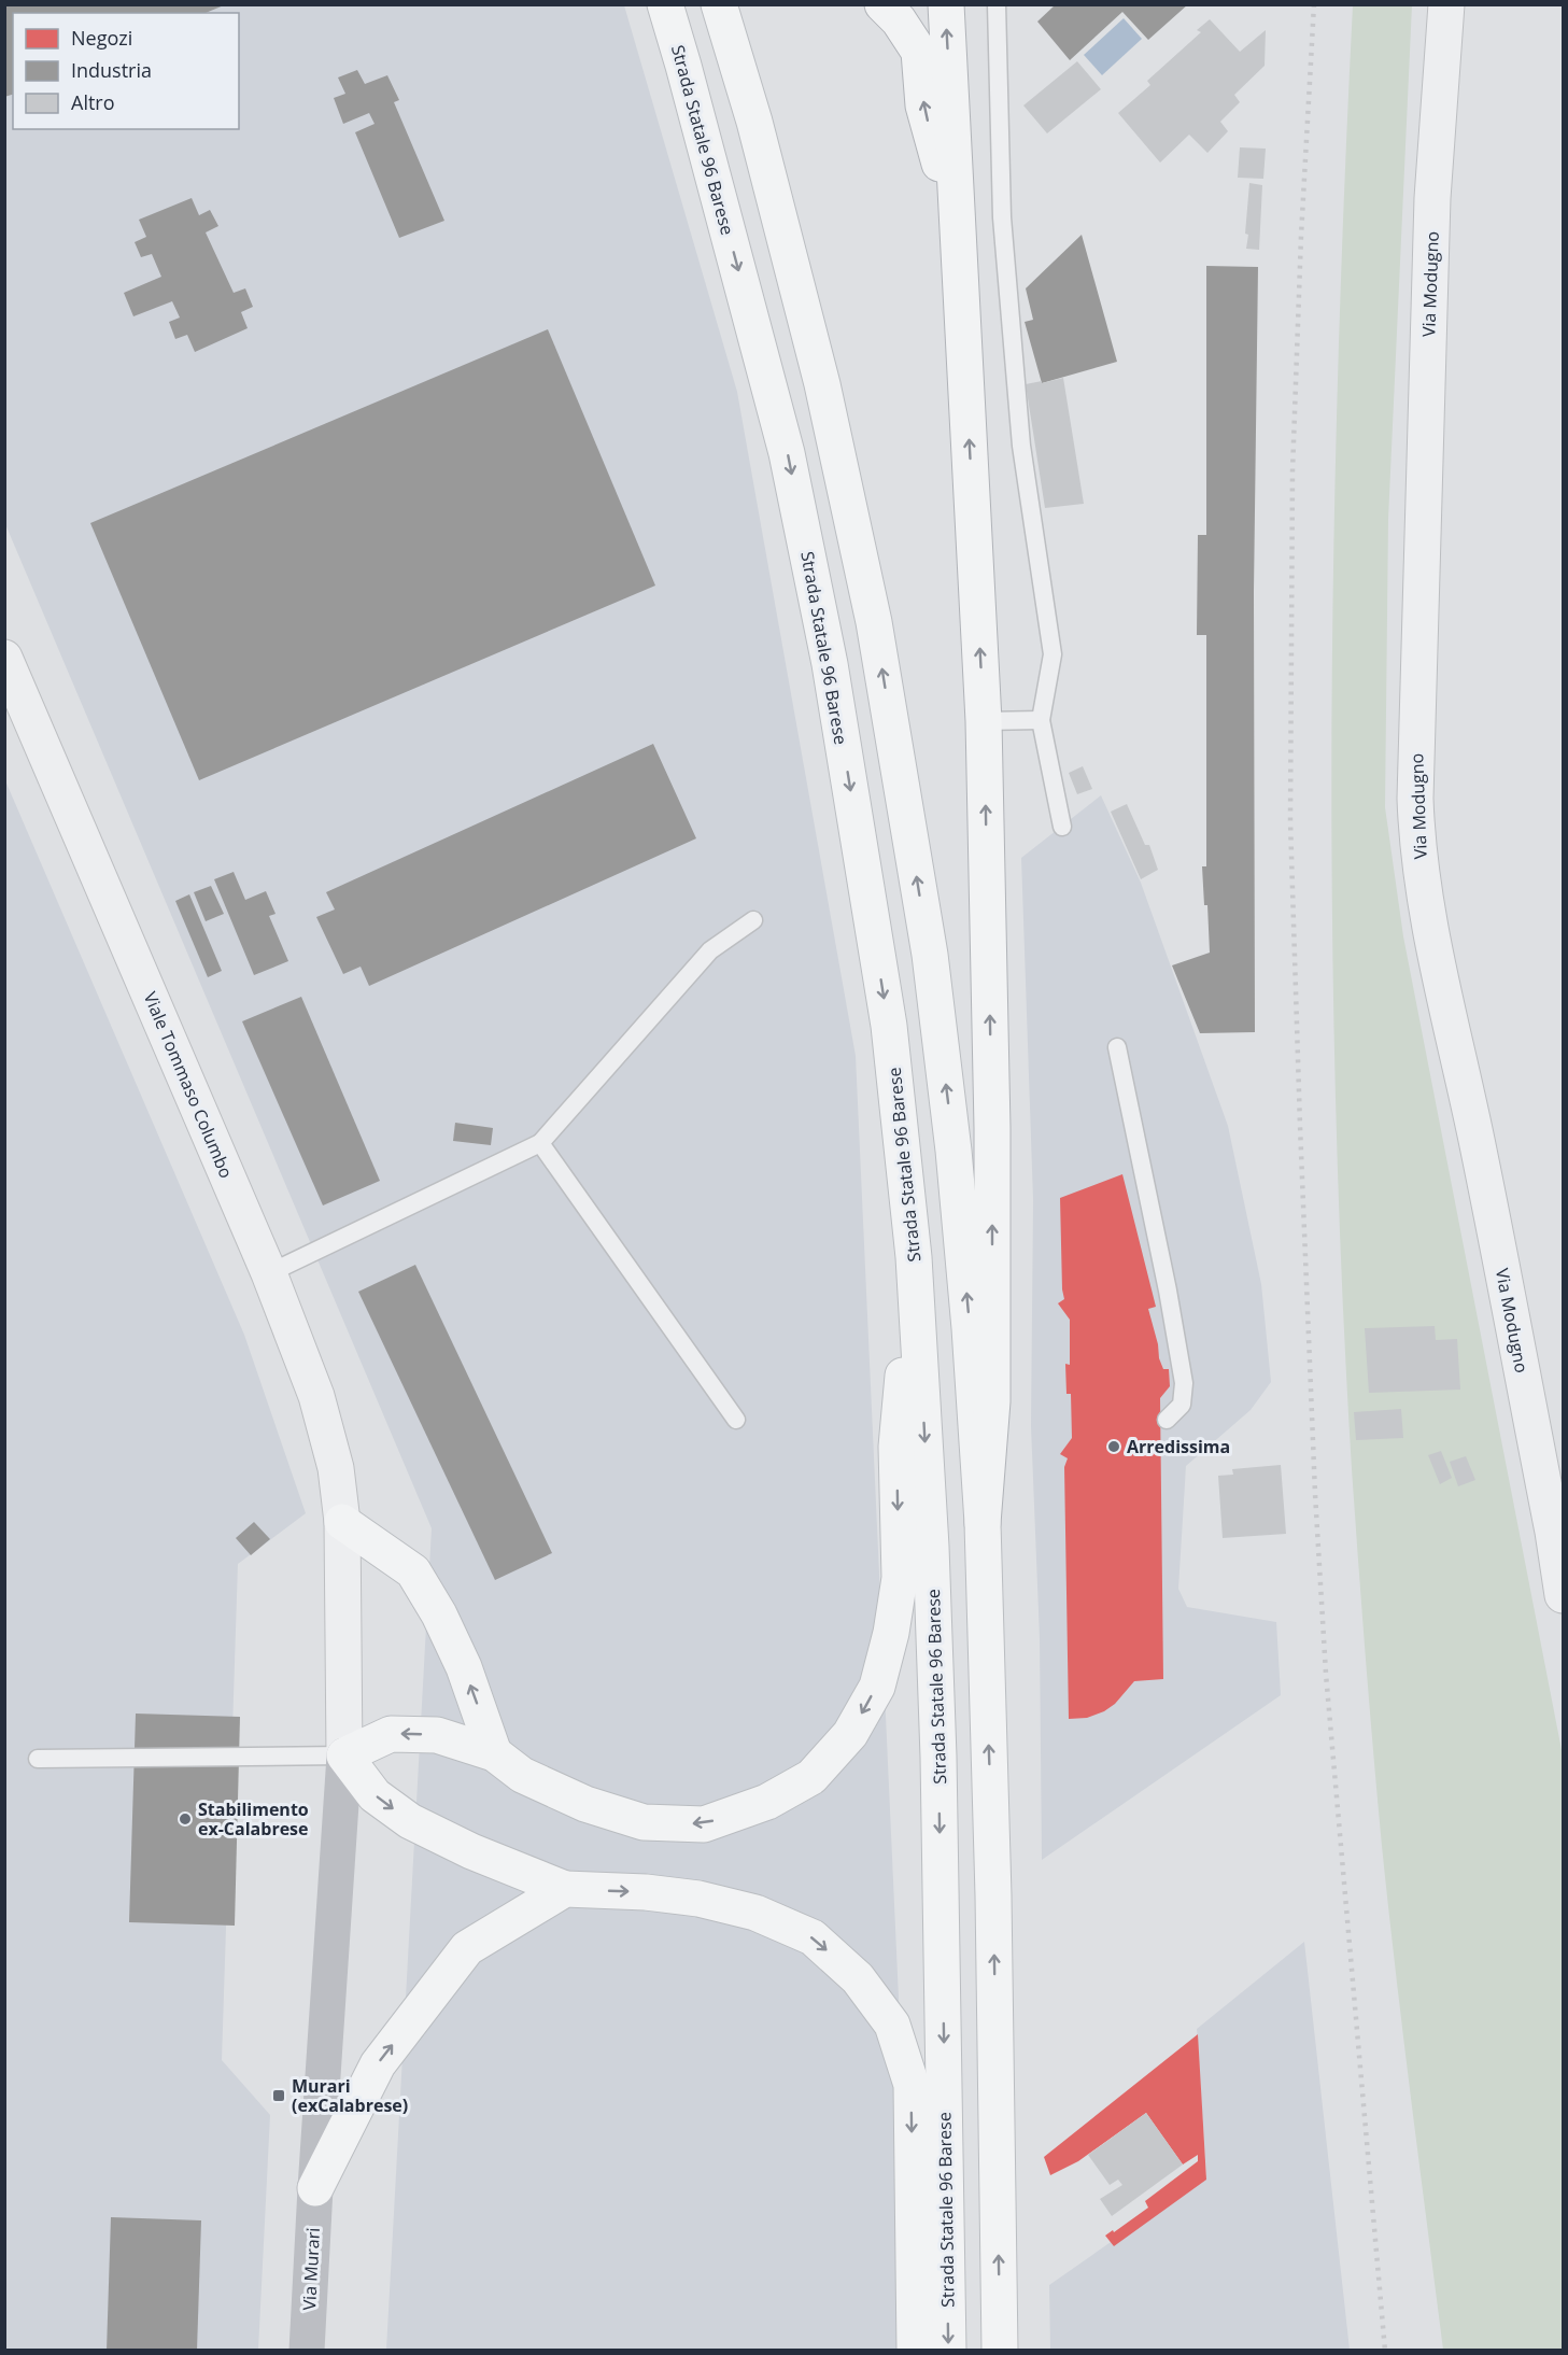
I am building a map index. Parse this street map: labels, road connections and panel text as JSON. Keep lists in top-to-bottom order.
{
  "streets": {
    "main road": ["Strada Statale 96 Barese"],
    "street": ["Via Modugno", "Viale Tommaso Columbo", "Via Murari"]
  },
  "crossings": [
    ["Viale Tommaso Columbo", "Via Murari"]
  ],
  "places": {
    "other": ["Arredissima", "Stabilimento ex-Calabrese"],
    "transit": ["Murari (exCalabrese)"]
  },
  "legend": ["Negozi", "Industria", "Altro"]
}
